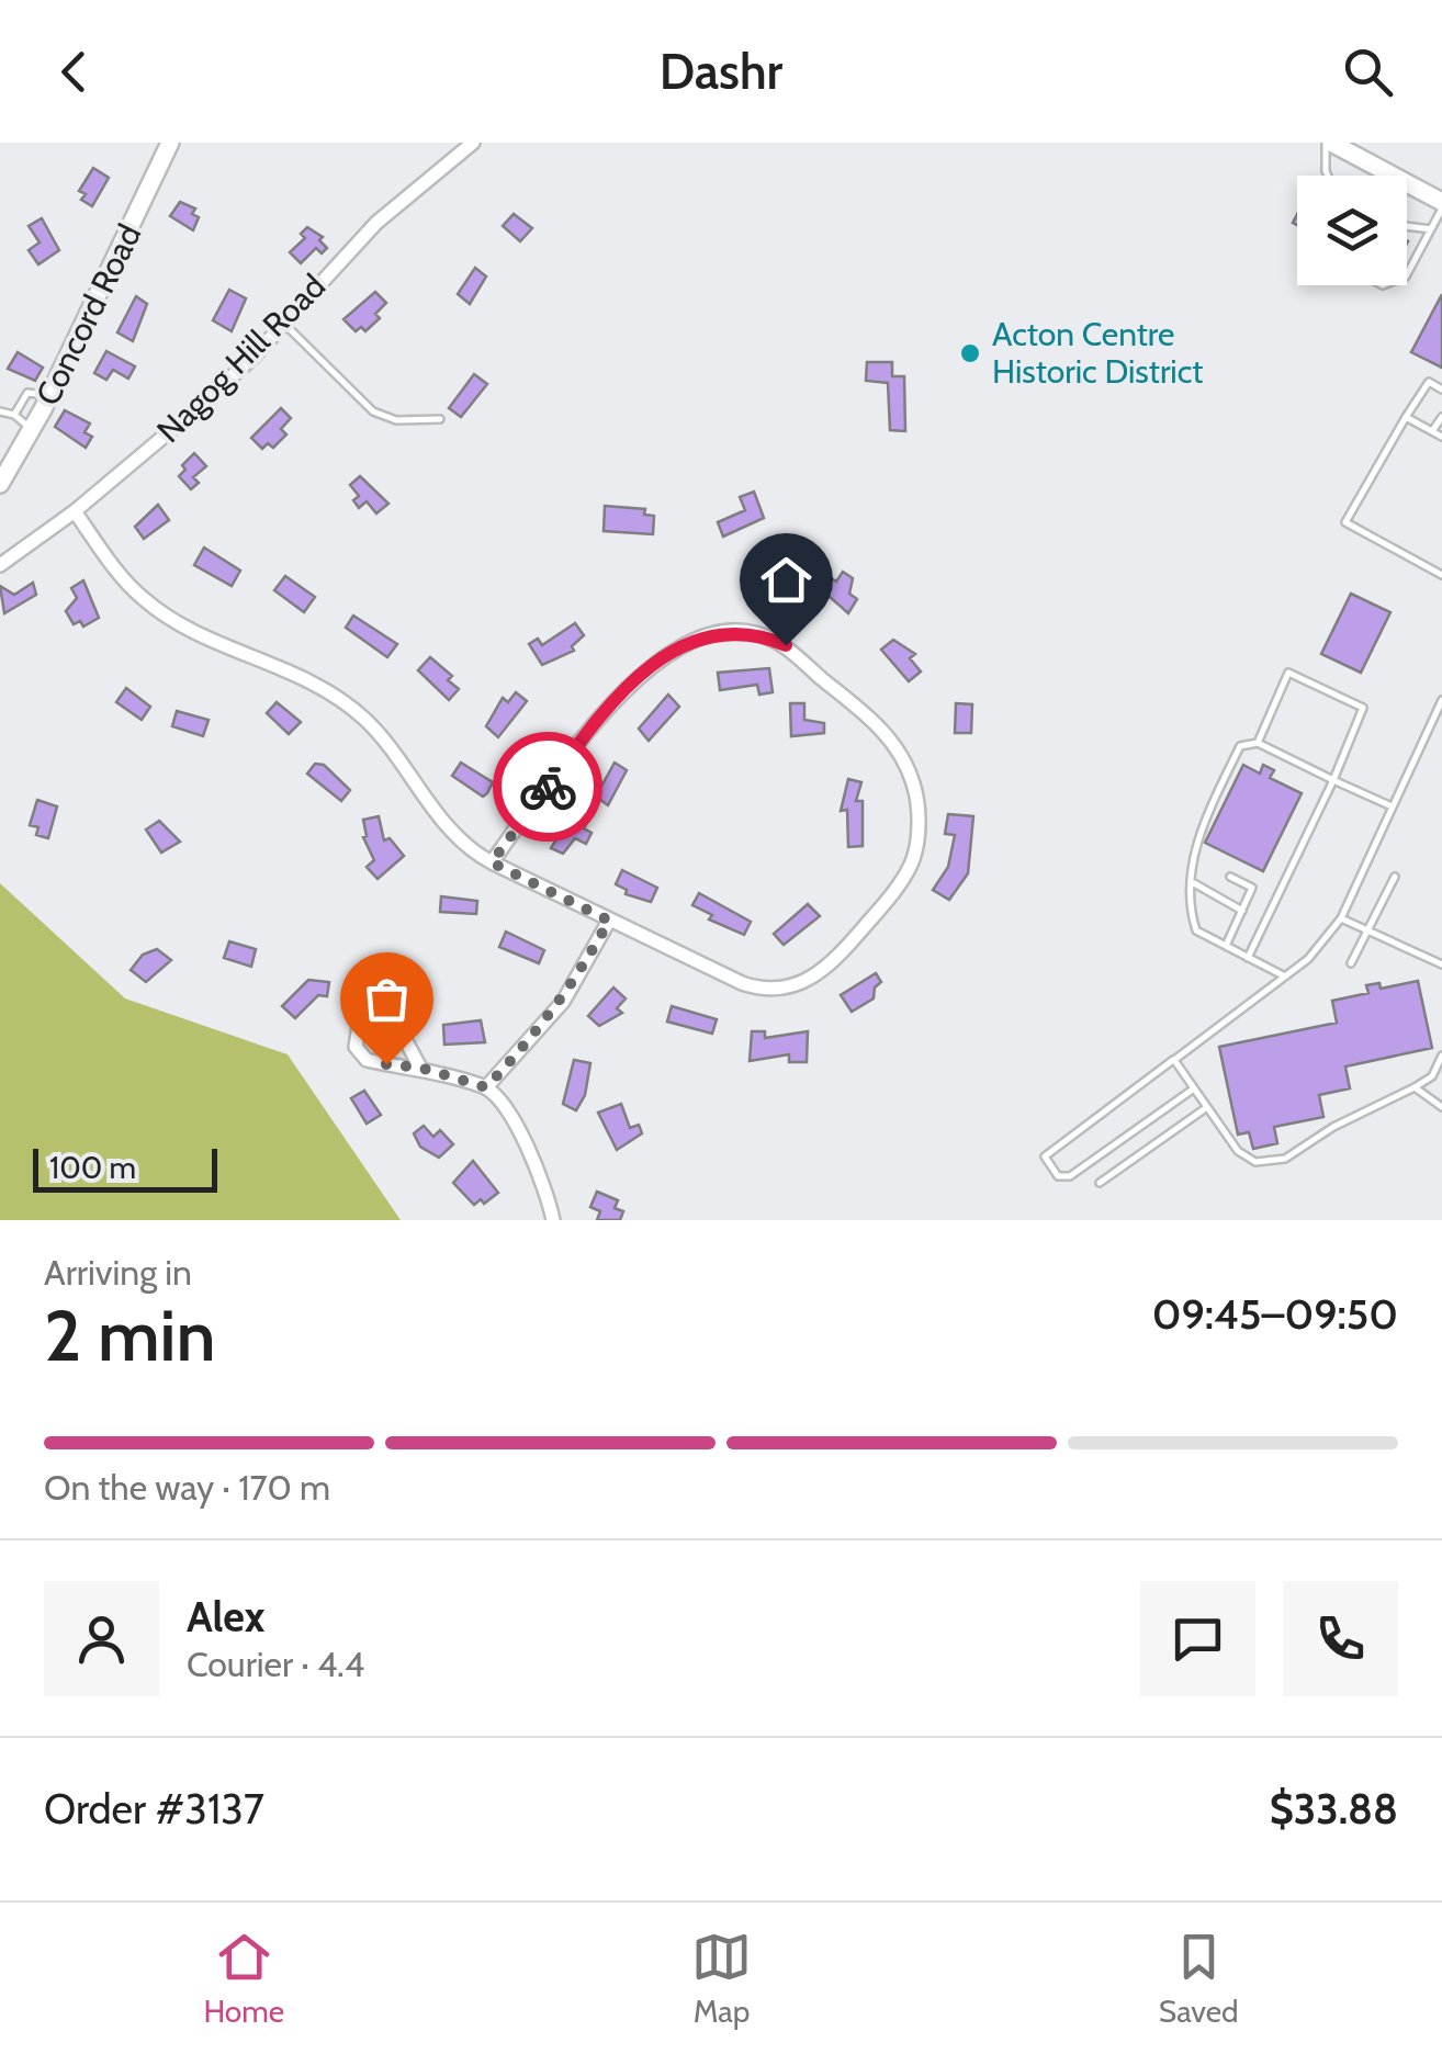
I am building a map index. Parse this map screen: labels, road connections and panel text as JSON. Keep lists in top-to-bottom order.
{
  "streets": {
    "street": ["Concord Road", "Nagog Hill Road"]
  },
  "places": ["Acton Centre Historic District"],
  "scale_bar": "100 m",
  "page": {
    "header": "Dashr",
    "scale": "100 m",
    "heading": ["2 min", "Arriving in", "09:45–09:50"],
    "panel": [
      "Alex",
      "Courier · 4.4",
      "Order #3137",
      "$33.88"
    ],
    "bar": "On the way · 170 m",
    "tabs": ["Home", "Map", "Saved"]
  }
}
